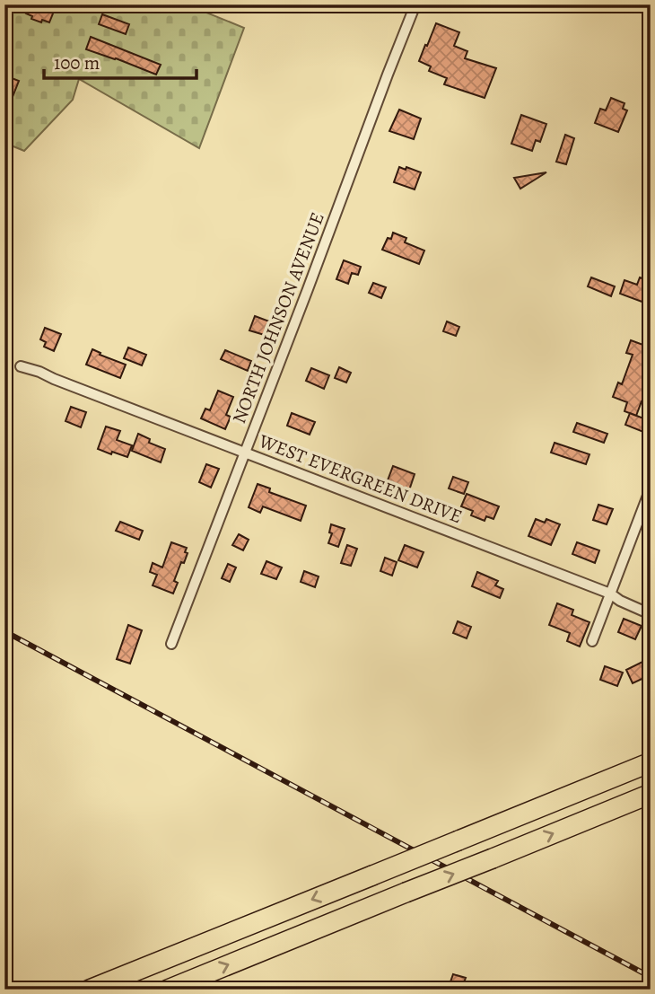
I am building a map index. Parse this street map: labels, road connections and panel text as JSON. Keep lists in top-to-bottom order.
{
  "streets": {
    "street": ["NORTH JOHNSON AVENUE", "WEST EVERGREEN DRIVE"]
  },
  "crossings": [
    ["NORTH JOHNSON AVENUE", "WEST EVERGREEN DRIVE"]
  ],
  "scale_bar": "100 m"
}
